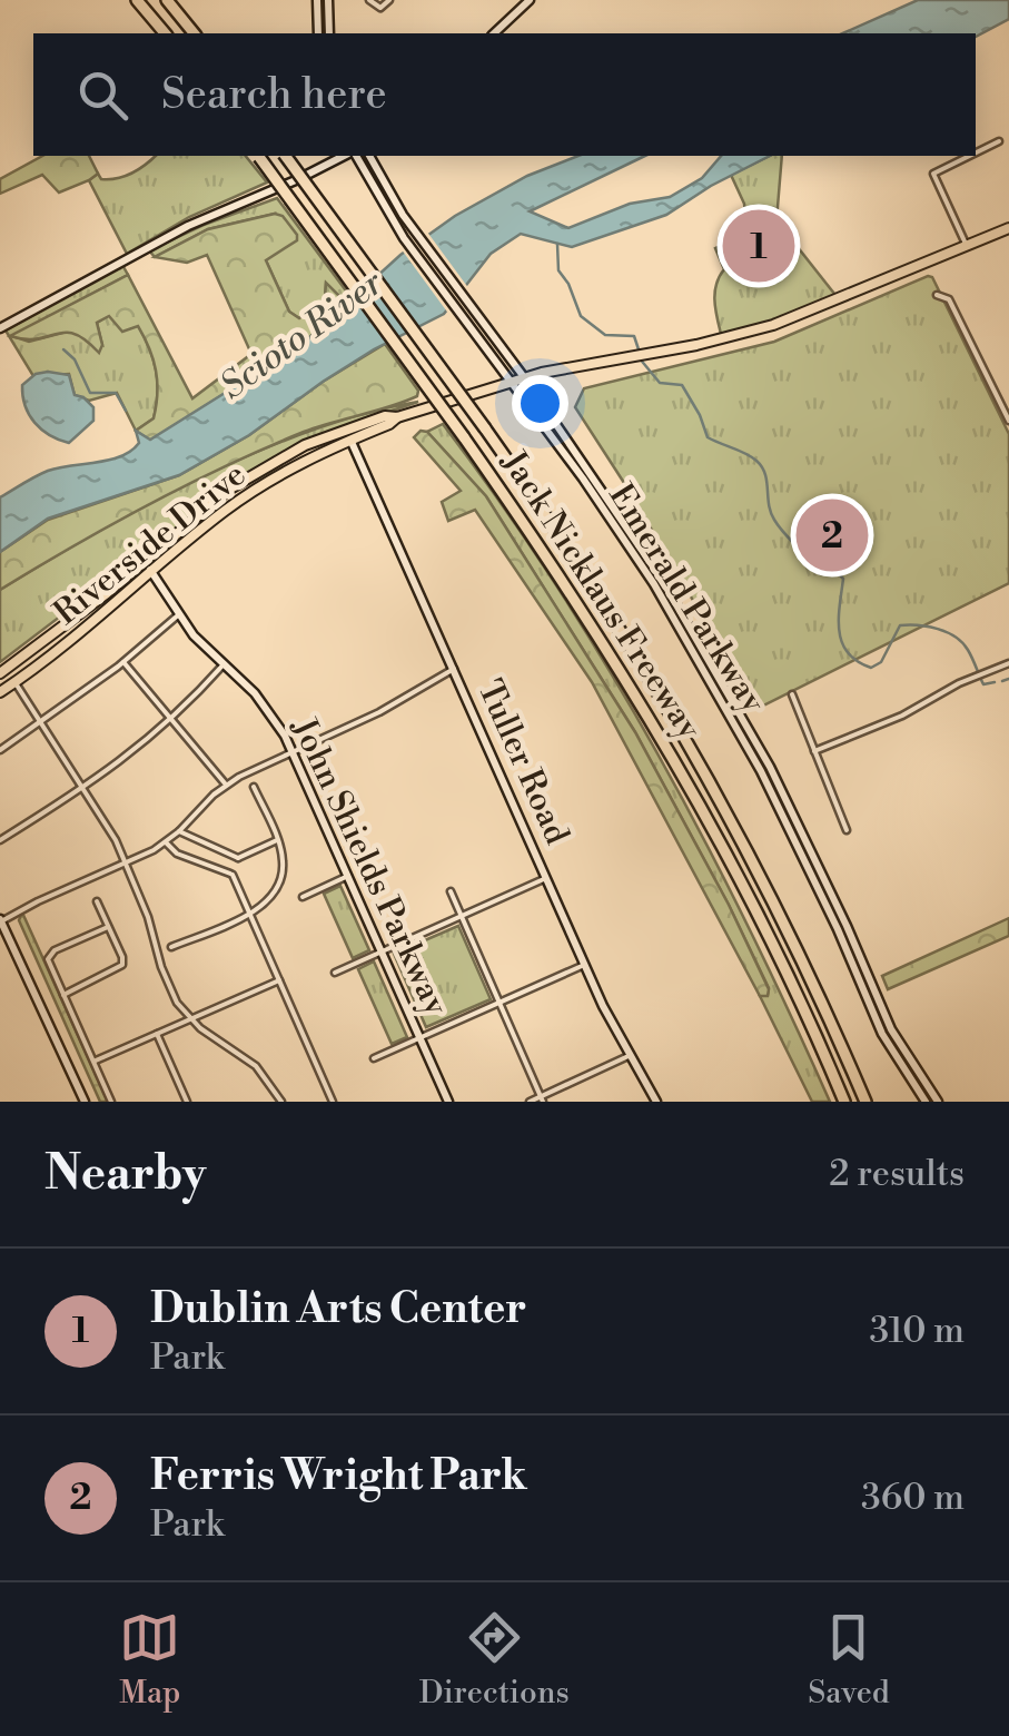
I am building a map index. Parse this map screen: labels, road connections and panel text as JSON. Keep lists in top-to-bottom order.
{
  "streets": {
    "highway": ["Jack Nicklaus Freeway"],
    "main road": [
      "Riverside Drive",
      "Emerald Parkway",
      "Tuller Road",
      "John Shields Parkway"
    ]
  },
  "crossings": [
    ["Riverside Drive", "Emerald Parkway"],
    ["Riverside Drive", "Tuller Road"],
    ["Riverside Drive", "John Shields Parkway"]
  ],
  "water": ["Scioto River"],
  "page": {
    "search": "Search here",
    "pins": ["1", "2"],
    "heading": ["Nearby", "2 results"],
    "list": [
      {
        "mark": "1",
        "name": "Dublin Arts Center",
        "note": "Park",
        "value": "310 m"
      },
      {
        "mark": "2",
        "name": "Ferris Wright Park",
        "note": "Park",
        "value": "360 m"
      }
    ],
    "nav": ["Map", "Directions", "Saved"]
  }
}
